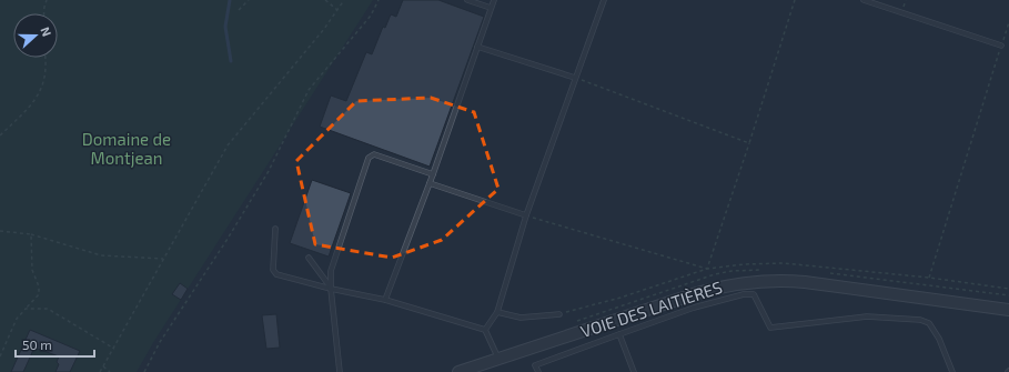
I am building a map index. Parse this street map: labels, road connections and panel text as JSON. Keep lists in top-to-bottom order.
{
  "streets": {
    "street": ["VOIE DES LAITIÈRES"]
  },
  "parks": ["Domaine de Montjean"],
  "scale_bar": "50 m",
  "north": "right"
}
